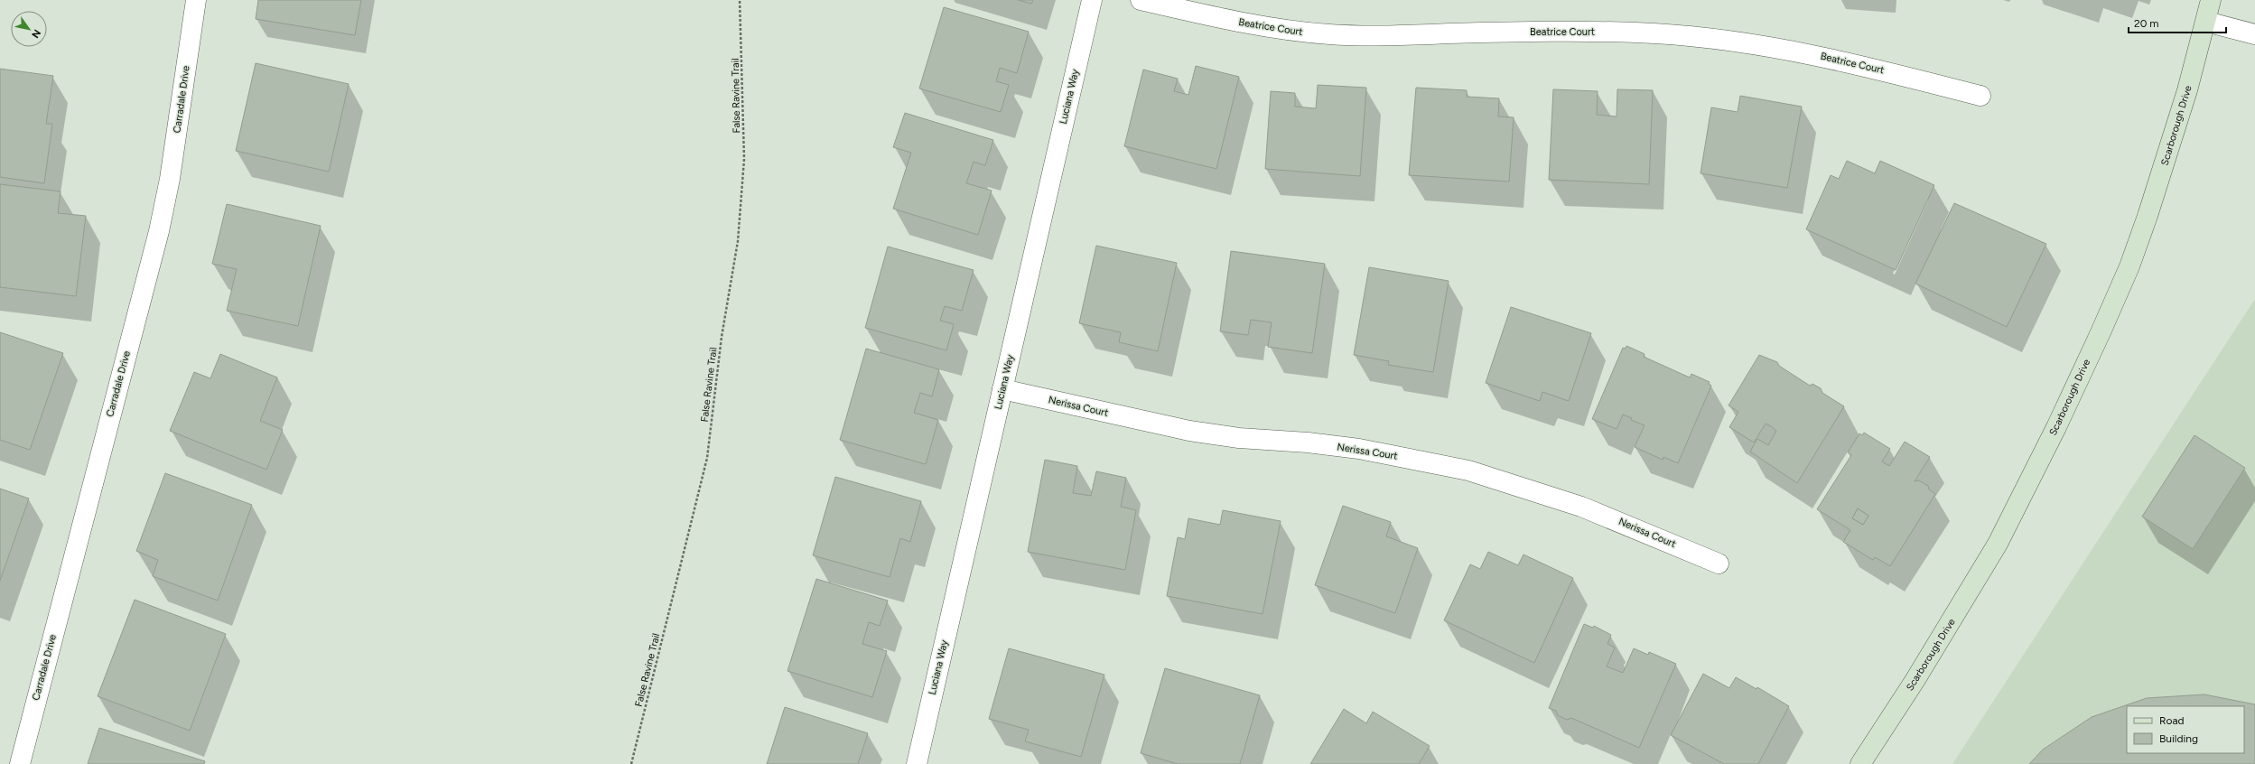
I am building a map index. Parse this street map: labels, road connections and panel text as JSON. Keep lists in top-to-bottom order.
{
  "streets": {
    "street": [
      "Beatrice Court",
      "Luciana Way",
      "Carradale Drive",
      "Scarborough Drive",
      "Nerissa Court"
    ],
    "path": ["False Ravine Trail"]
  },
  "crossings": [
    ["Luciana Way", "Nerissa Court"]
  ],
  "legend": ["Road", "Building"],
  "scale_bar": "20 m",
  "north": "bottom right"
}
